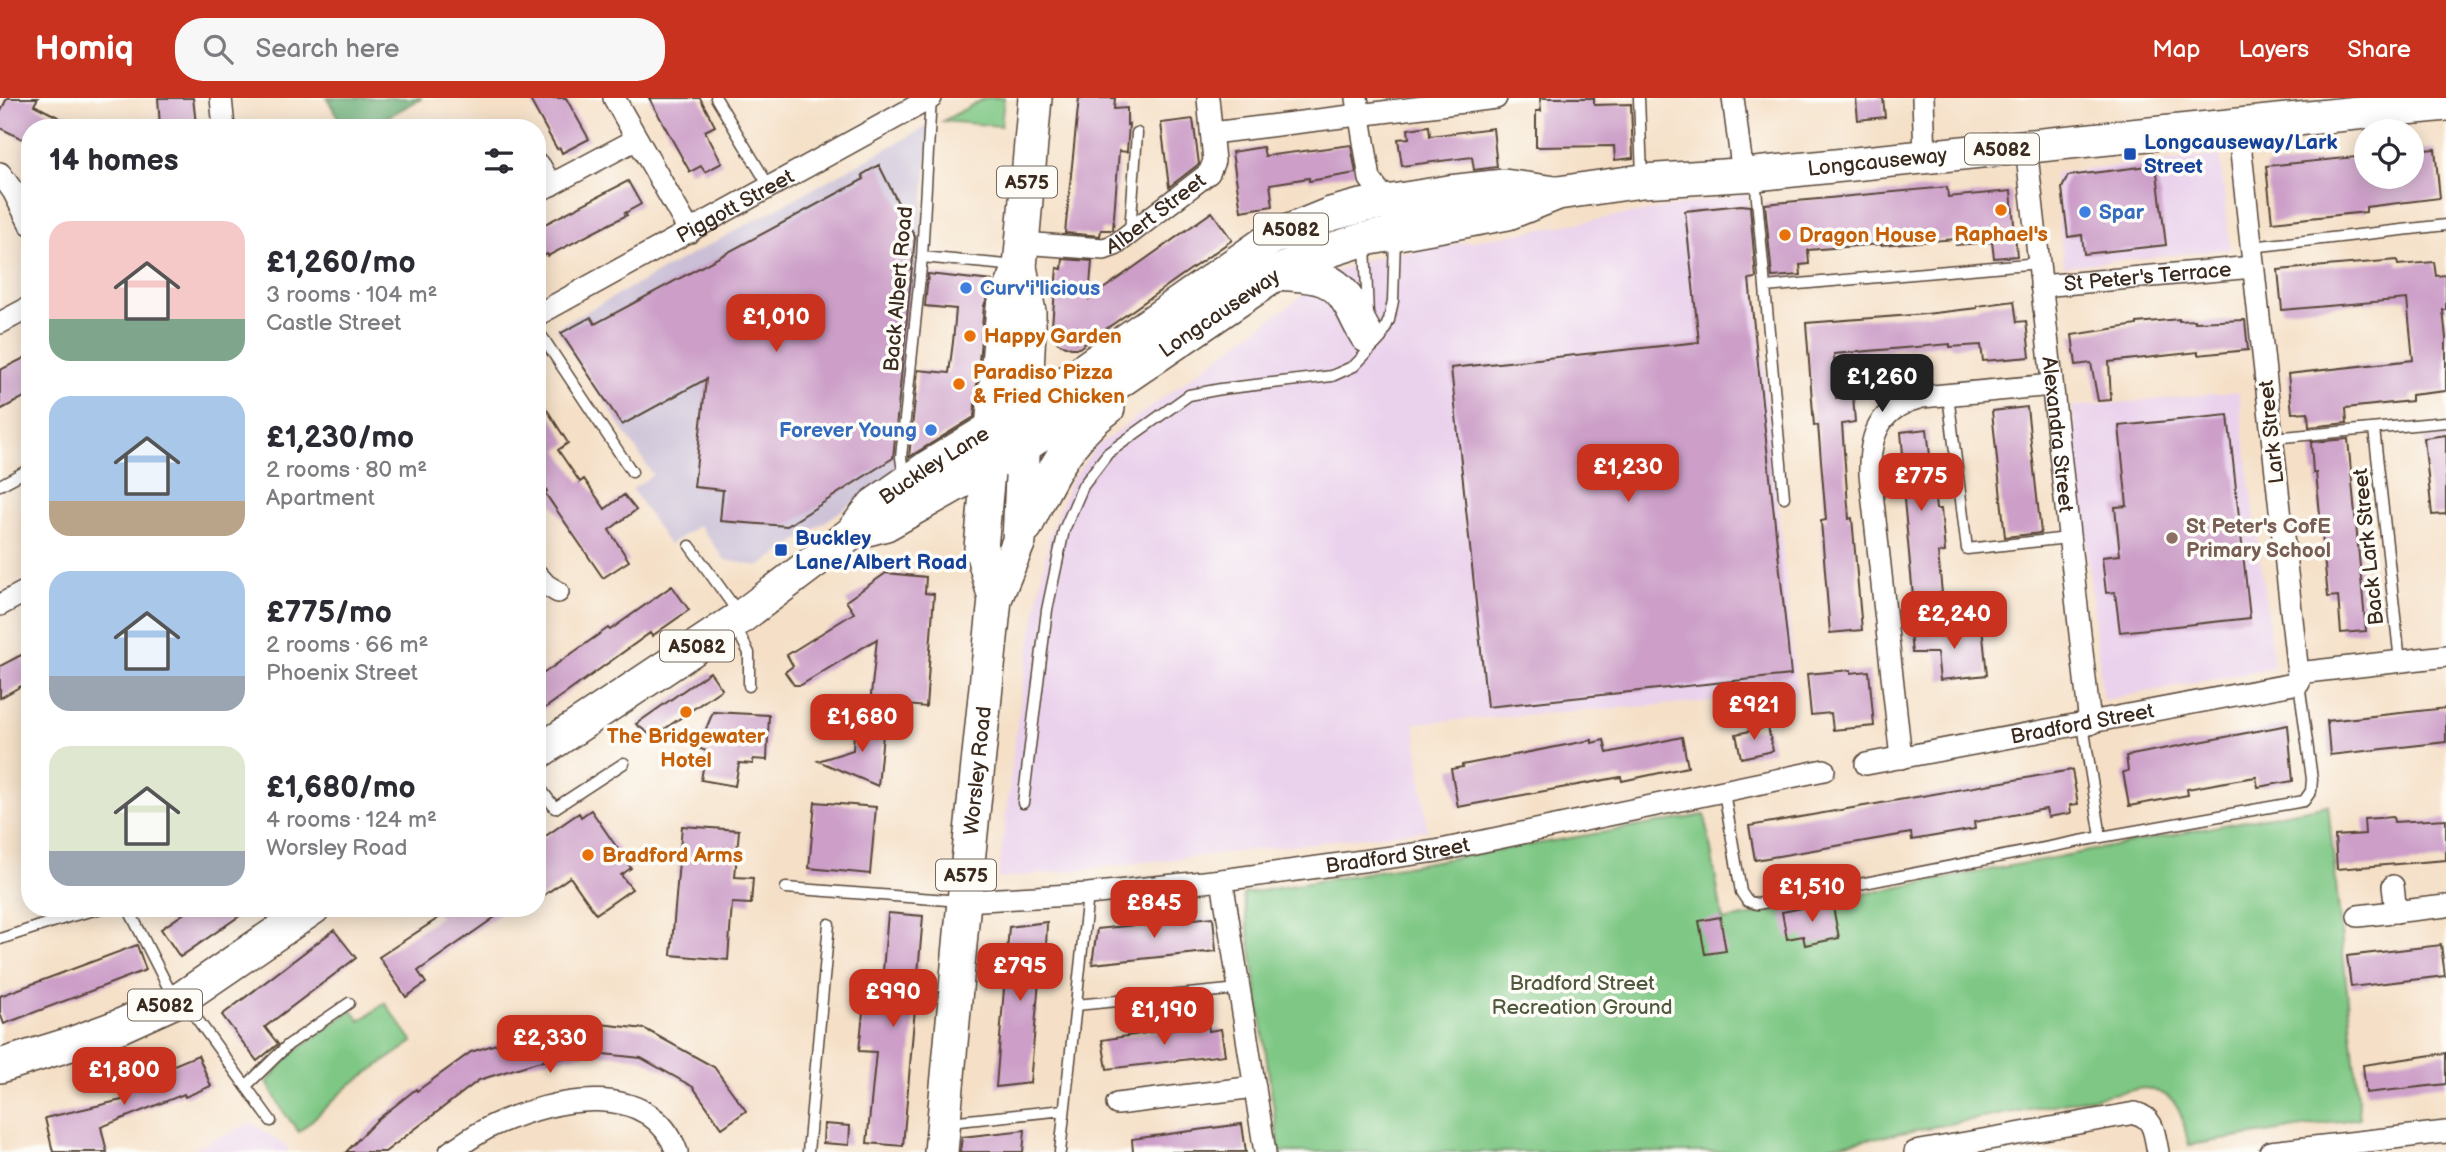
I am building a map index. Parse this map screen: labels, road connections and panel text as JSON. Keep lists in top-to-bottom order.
{
  "streets": {
    "main road": [
      "A5082",
      "Longcauseway",
      "A575",
      "Buckley Lane",
      "Worsley Road"
    ],
    "street": [
      "Piggott Street",
      "Albert Street",
      "St Peter's Terrace",
      "Lark Street",
      "Alexandra Street",
      "Bradford Street"
    ],
    "lane": ["Back Albert Road", "Back Lark Street"]
  },
  "crossings": [
    ["A5082", "Longcauseway"],
    ["A5082", "Worsley Road"],
    ["Longcauseway", "A575"],
    ["Longcauseway", "Lark Street"],
    ["Longcauseway", "Alexandra Street"],
    ["Longcauseway", "Buckley Lane"],
    ["Longcauseway", "Worsley Road"],
    ["A575", "Albert Street"],
    ["A575", "Buckley Lane"],
    ["A575", "Worsley Road"],
    ["Piggott Street", "Back Albert Road"],
    ["St Peter's Terrace", "Lark Street"],
    ["St Peter's Terrace", "Alexandra Street"],
    ["Back Albert Road", "Buckley Lane"],
    ["Lark Street", "Bradford Street"],
    ["Alexandra Street", "Bradford Street"],
    ["Buckley Lane", "Worsley Road"],
    ["Back Lark Street", "Bradford Street"],
    ["Bradford Street", "Worsley Road"]
  ],
  "parks": ["Bradford Street Recreation Ground"],
  "places": {
    "transit": ["Longcauseway/Lark Street", "Buckley Lane/Albert Road"],
    "other": [
      "Raphael's",
      "Spar",
      "Dragon House",
      "Curv'i'licious",
      "Happy Garden",
      "Paradiso Pizza & Fried Chicken",
      "Forever Young",
      "St Peter's CofE Primary School",
      "The Bridgewater Hotel",
      "Bradford Arms"
    ]
  },
  "page": {
    "header": "Homiq",
    "search": "Search here",
    "nav": ["Map", "Layers", "Share"],
    "heading": "14 homes",
    "list": [
      {
        "name": "£1,260/mo",
        "note": "3 rooms · 104 m² · Castle Street"
      },
      {
        "name": "£1,230/mo",
        "note": "2 rooms · 80 m² · Apartment"
      },
      {
        "name": "£775/mo",
        "note": "2 rooms · 66 m² · Phoenix Street"
      },
      {
        "name": "£1,680/mo",
        "note": "4 rooms · 124 m² · Worsley Road"
      }
    ],
    "price": [
      "£1,010",
      "£1,260",
      "£1,230",
      "£775",
      "£2,240",
      "£921",
      "£1,680",
      "£1,510",
      "£845",
      "£795",
      "£990",
      "£1,190",
      "£2,330",
      "£1,800"
    ]
  }
}
